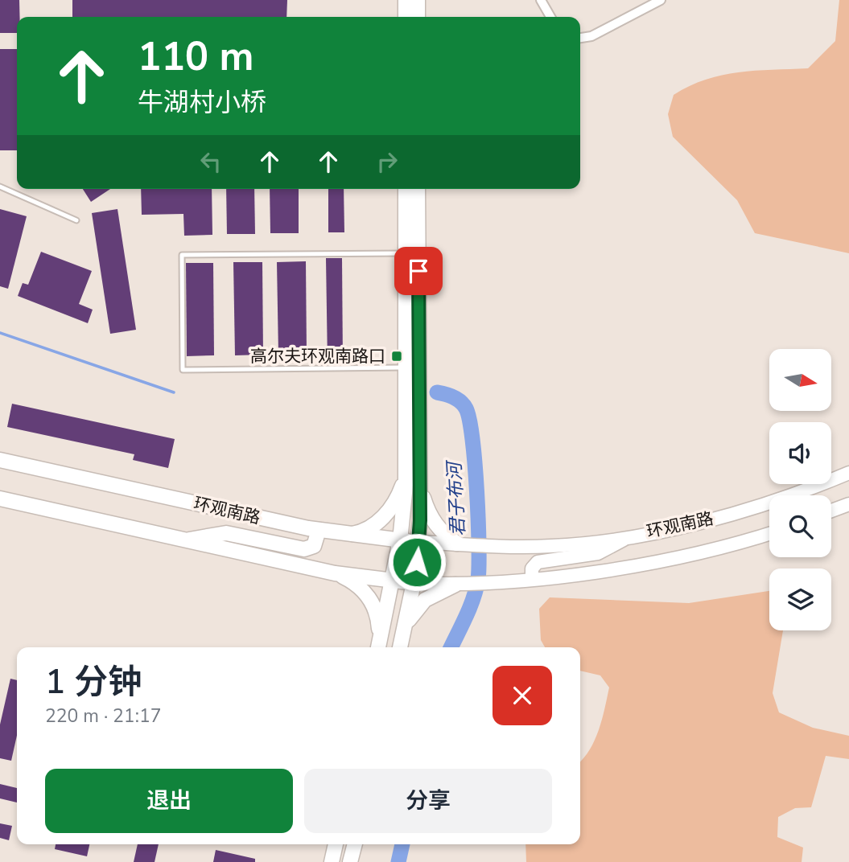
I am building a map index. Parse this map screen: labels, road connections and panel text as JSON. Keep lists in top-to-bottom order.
{
  "streets": {
    "main road": ["环观南路"]
  },
  "water": ["君子布河"],
  "places": {
    "transit": ["高尔夫环观南路口"]
  },
  "north": "right",
  "page": {
    "turn": ["110 m", "牛湖村小桥"],
    "heading": ["1 分钟", "220 m · 21:17"],
    "buttons": ["退出", "分享"]
  }
}
